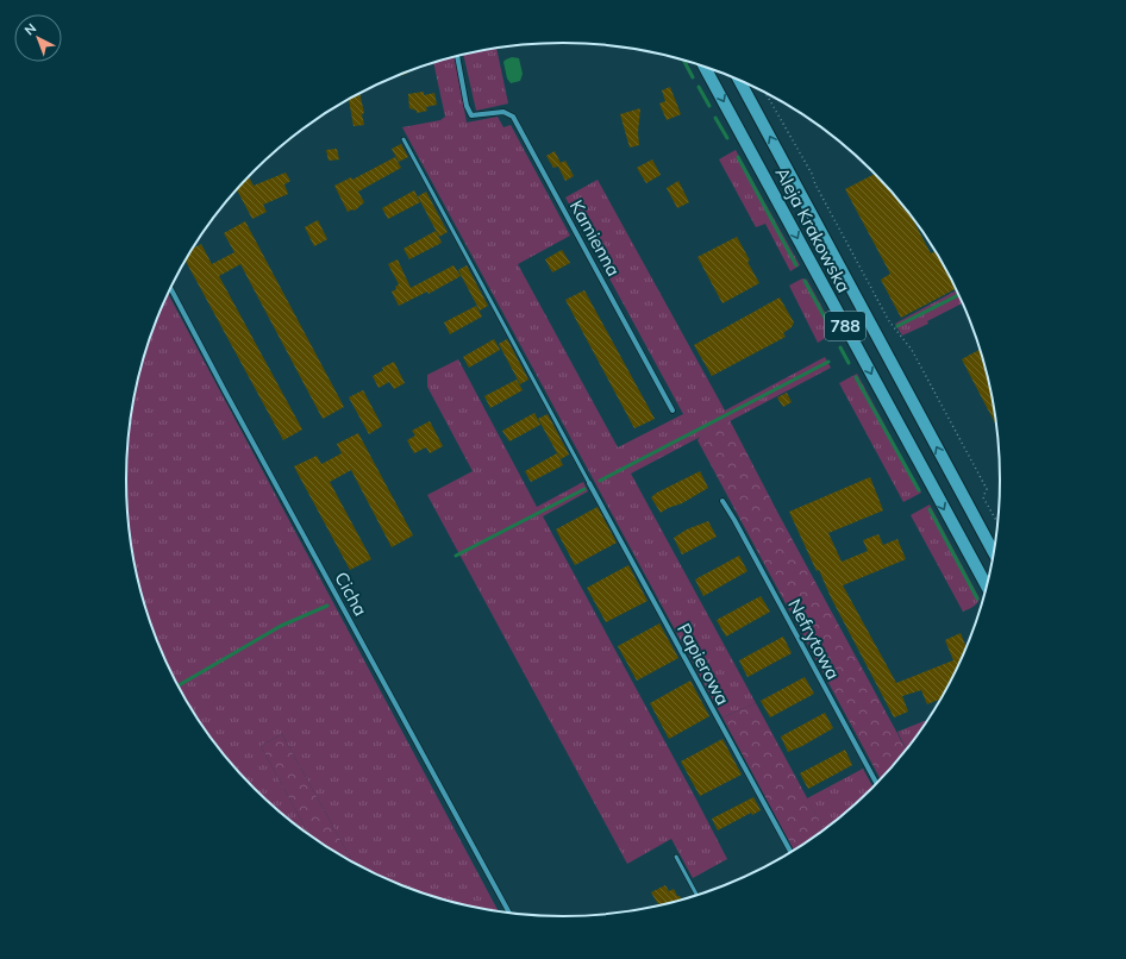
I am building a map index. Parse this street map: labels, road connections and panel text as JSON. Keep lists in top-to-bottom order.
{
  "streets": {
    "main road": ["Aleja Krakowska", "788"],
    "street": [
      "Kamienna",
      "Cicha",
      "Nefrytowa",
      "Papierowa"
    ]
  },
  "north": "top left"
}
